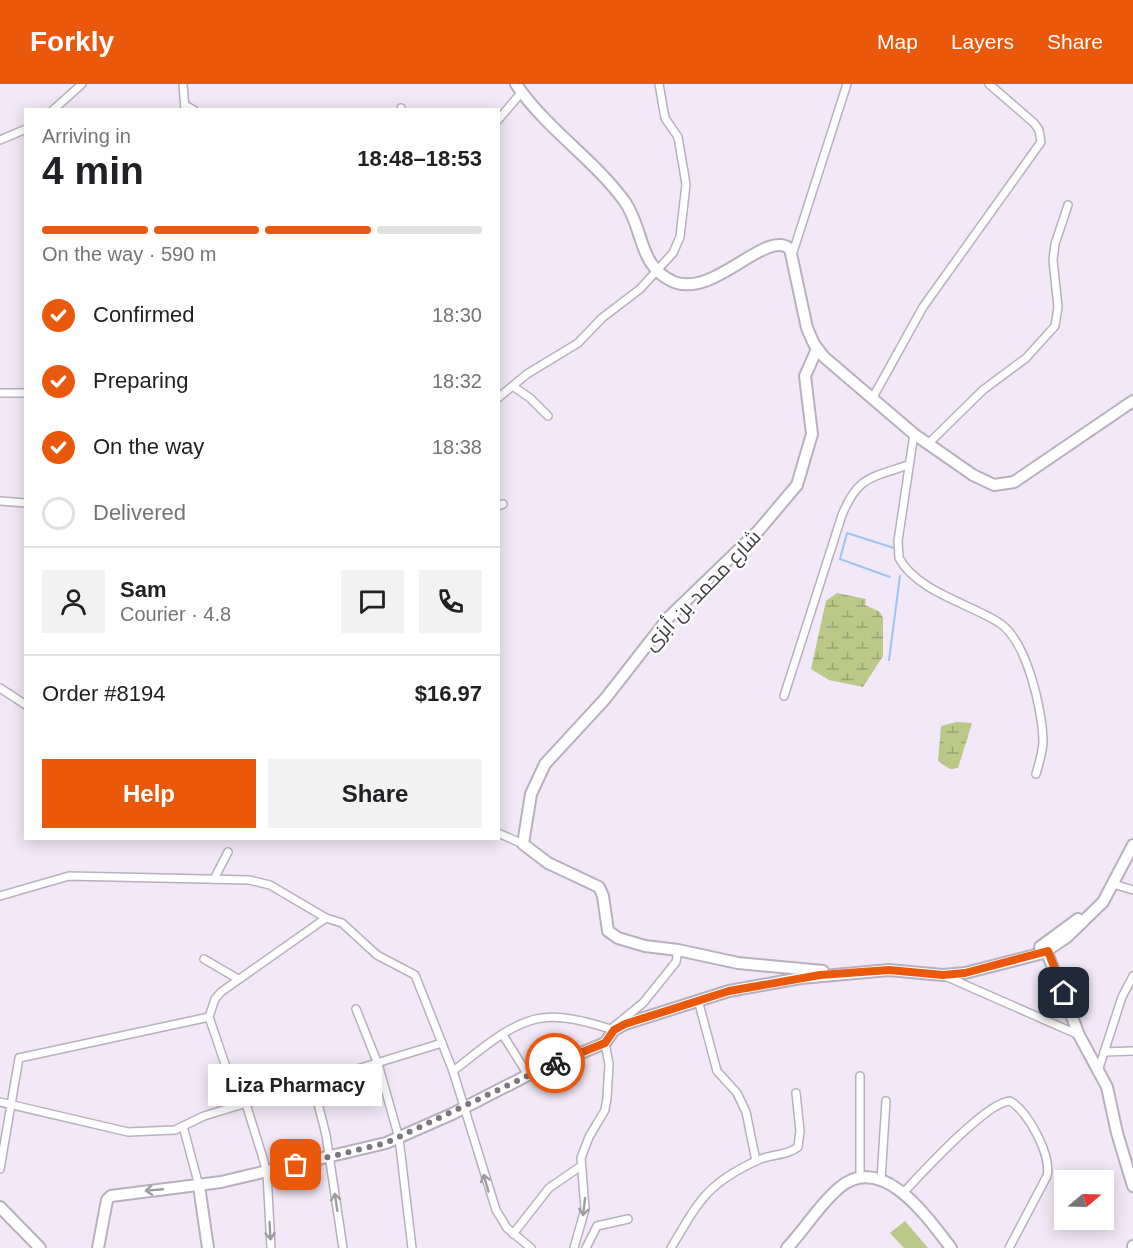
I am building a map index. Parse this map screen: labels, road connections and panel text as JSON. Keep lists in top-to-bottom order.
{
  "streets": {
    "street": ["شارع محمد بن أبزى"]
  },
  "places": ["Liza Pharmacy"],
  "north": "right",
  "page": {
    "header": "Forkly",
    "nav": ["Map", "Layers", "Share"],
    "heading": ["4 min", "Arriving in", "18:48–18:53"],
    "panel": [
      "Sam",
      "Courier · 4.8",
      "Order #8194",
      "$16.97"
    ],
    "bar": "On the way · 590 m",
    "list": [
      ["Confirmed", "18:30"],
      ["Preparing", "18:32"],
      ["On the way", "18:38"],
      "Delivered"
    ],
    "buttons": ["Help", "Share"],
    "bubble": "Liza Pharmacy"
  }
}
